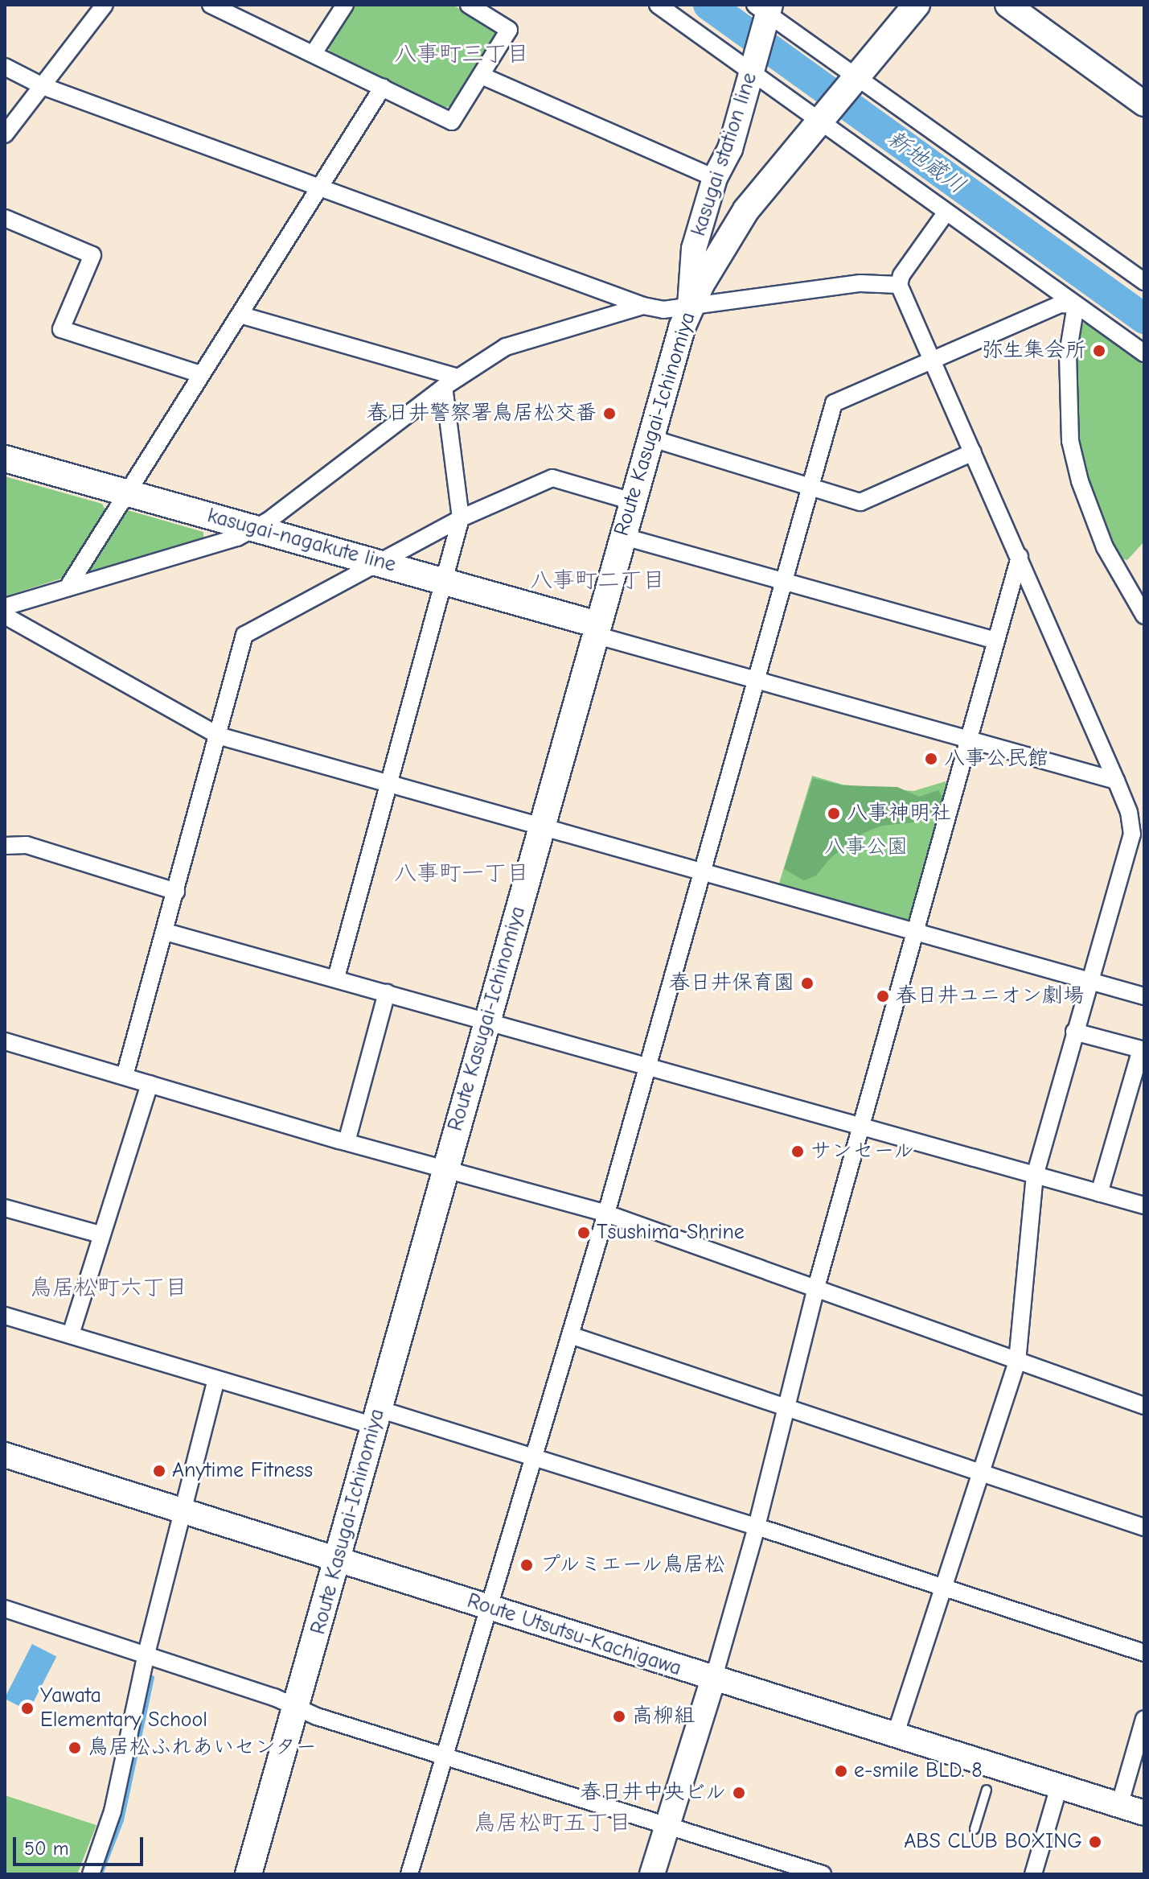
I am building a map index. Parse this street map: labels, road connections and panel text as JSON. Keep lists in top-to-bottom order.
{
  "streets": {
    "main road": [
      "kasugai station line",
      "Route Kasugai-Ichinomiya",
      "kasugai-nagakute line",
      "Route Utsutsu-Kachigawa"
    ]
  },
  "crossings": [
    ["kasugai station line", "Route Kasugai-Ichinomiya"],
    ["Route Kasugai-Ichinomiya", "kasugai-nagakute line"],
    ["Route Kasugai-Ichinomiya", "Route Utsutsu-Kachigawa"]
  ],
  "districts": [
    "八事町三丁目",
    "八事町二丁目",
    "八事町一丁目",
    "鳥居松町六丁目",
    "鳥居松町五丁目"
  ],
  "water": ["新地蔵川"],
  "parks": ["八事公園"],
  "places": [
    "弥生集会所",
    "春日井警察署鳥居松交番",
    "八事公民館",
    "八事神明社",
    "春日井保育園",
    "春日井ユニオン劇場",
    "サンセール",
    "Tsushima Shrine",
    "Anytime Fitness",
    "プルミエール鳥居松",
    "Yawata Elementary School",
    "高柳組",
    "鳥居松ふれあいセンター",
    "e-smile BLD. 8",
    "春日井中央ビル",
    "ABS CLUB BOXING"
  ],
  "scale_bar": "50 m"
}
